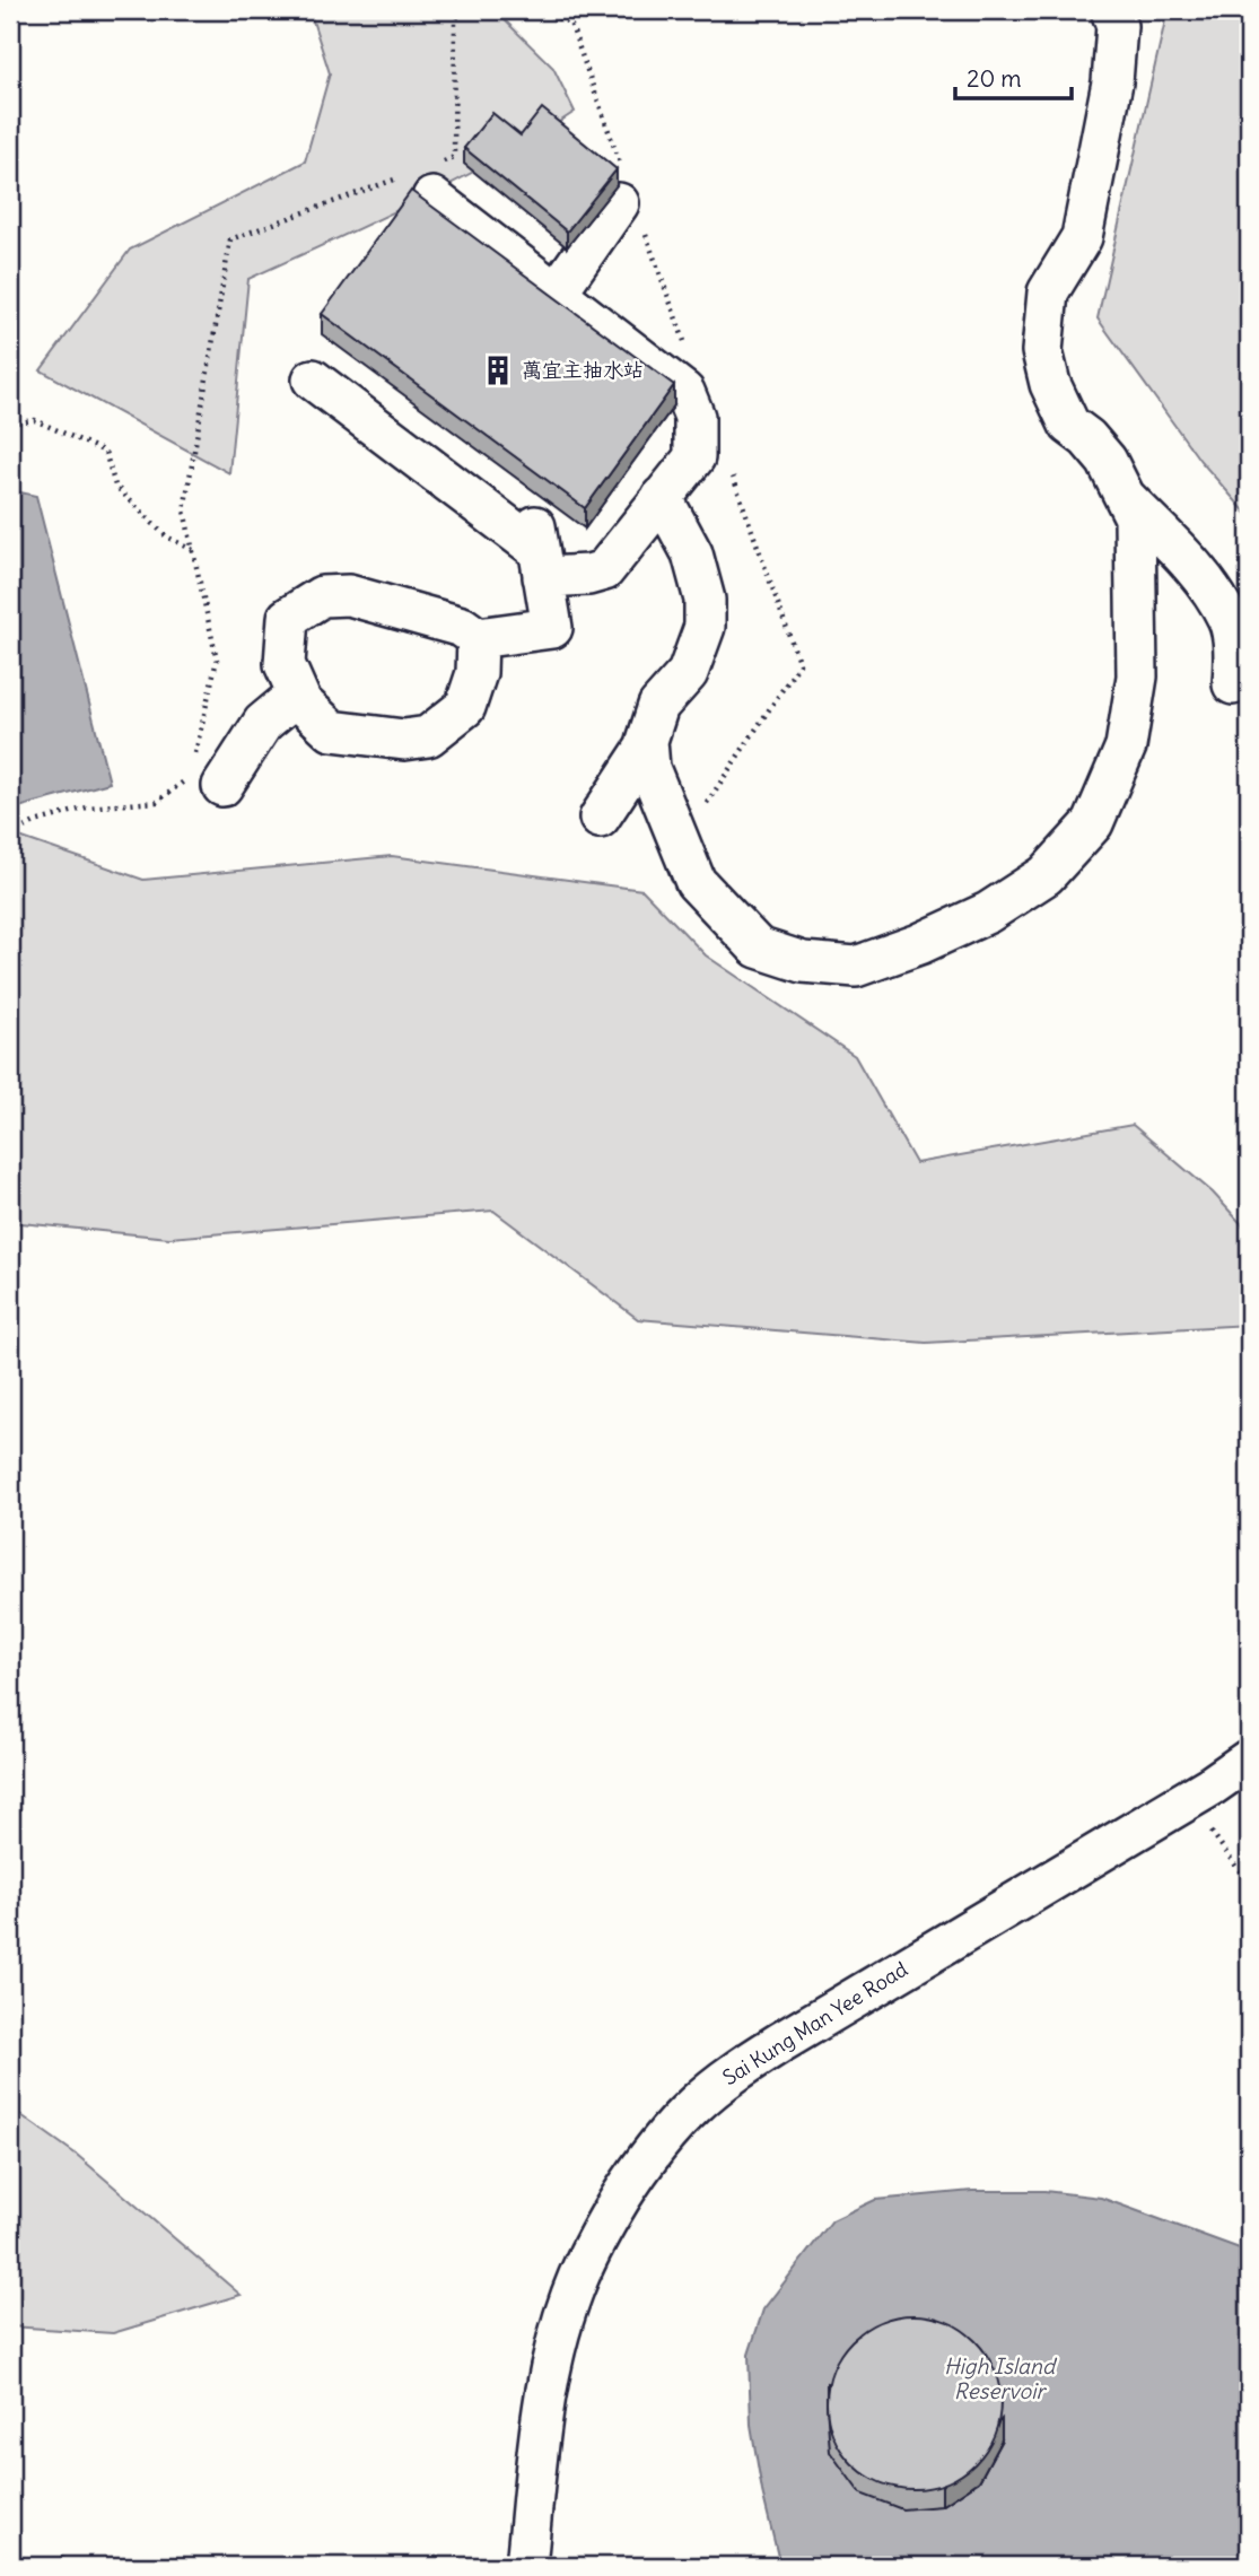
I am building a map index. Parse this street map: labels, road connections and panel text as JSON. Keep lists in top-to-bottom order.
{
  "streets": {
    "street": ["Sai Kung Man Yee Road"]
  },
  "water": ["High Island Reservoir"],
  "places": {
    "building": ["萬宜主抽水站"]
  },
  "scale_bar": "20 m"
}
